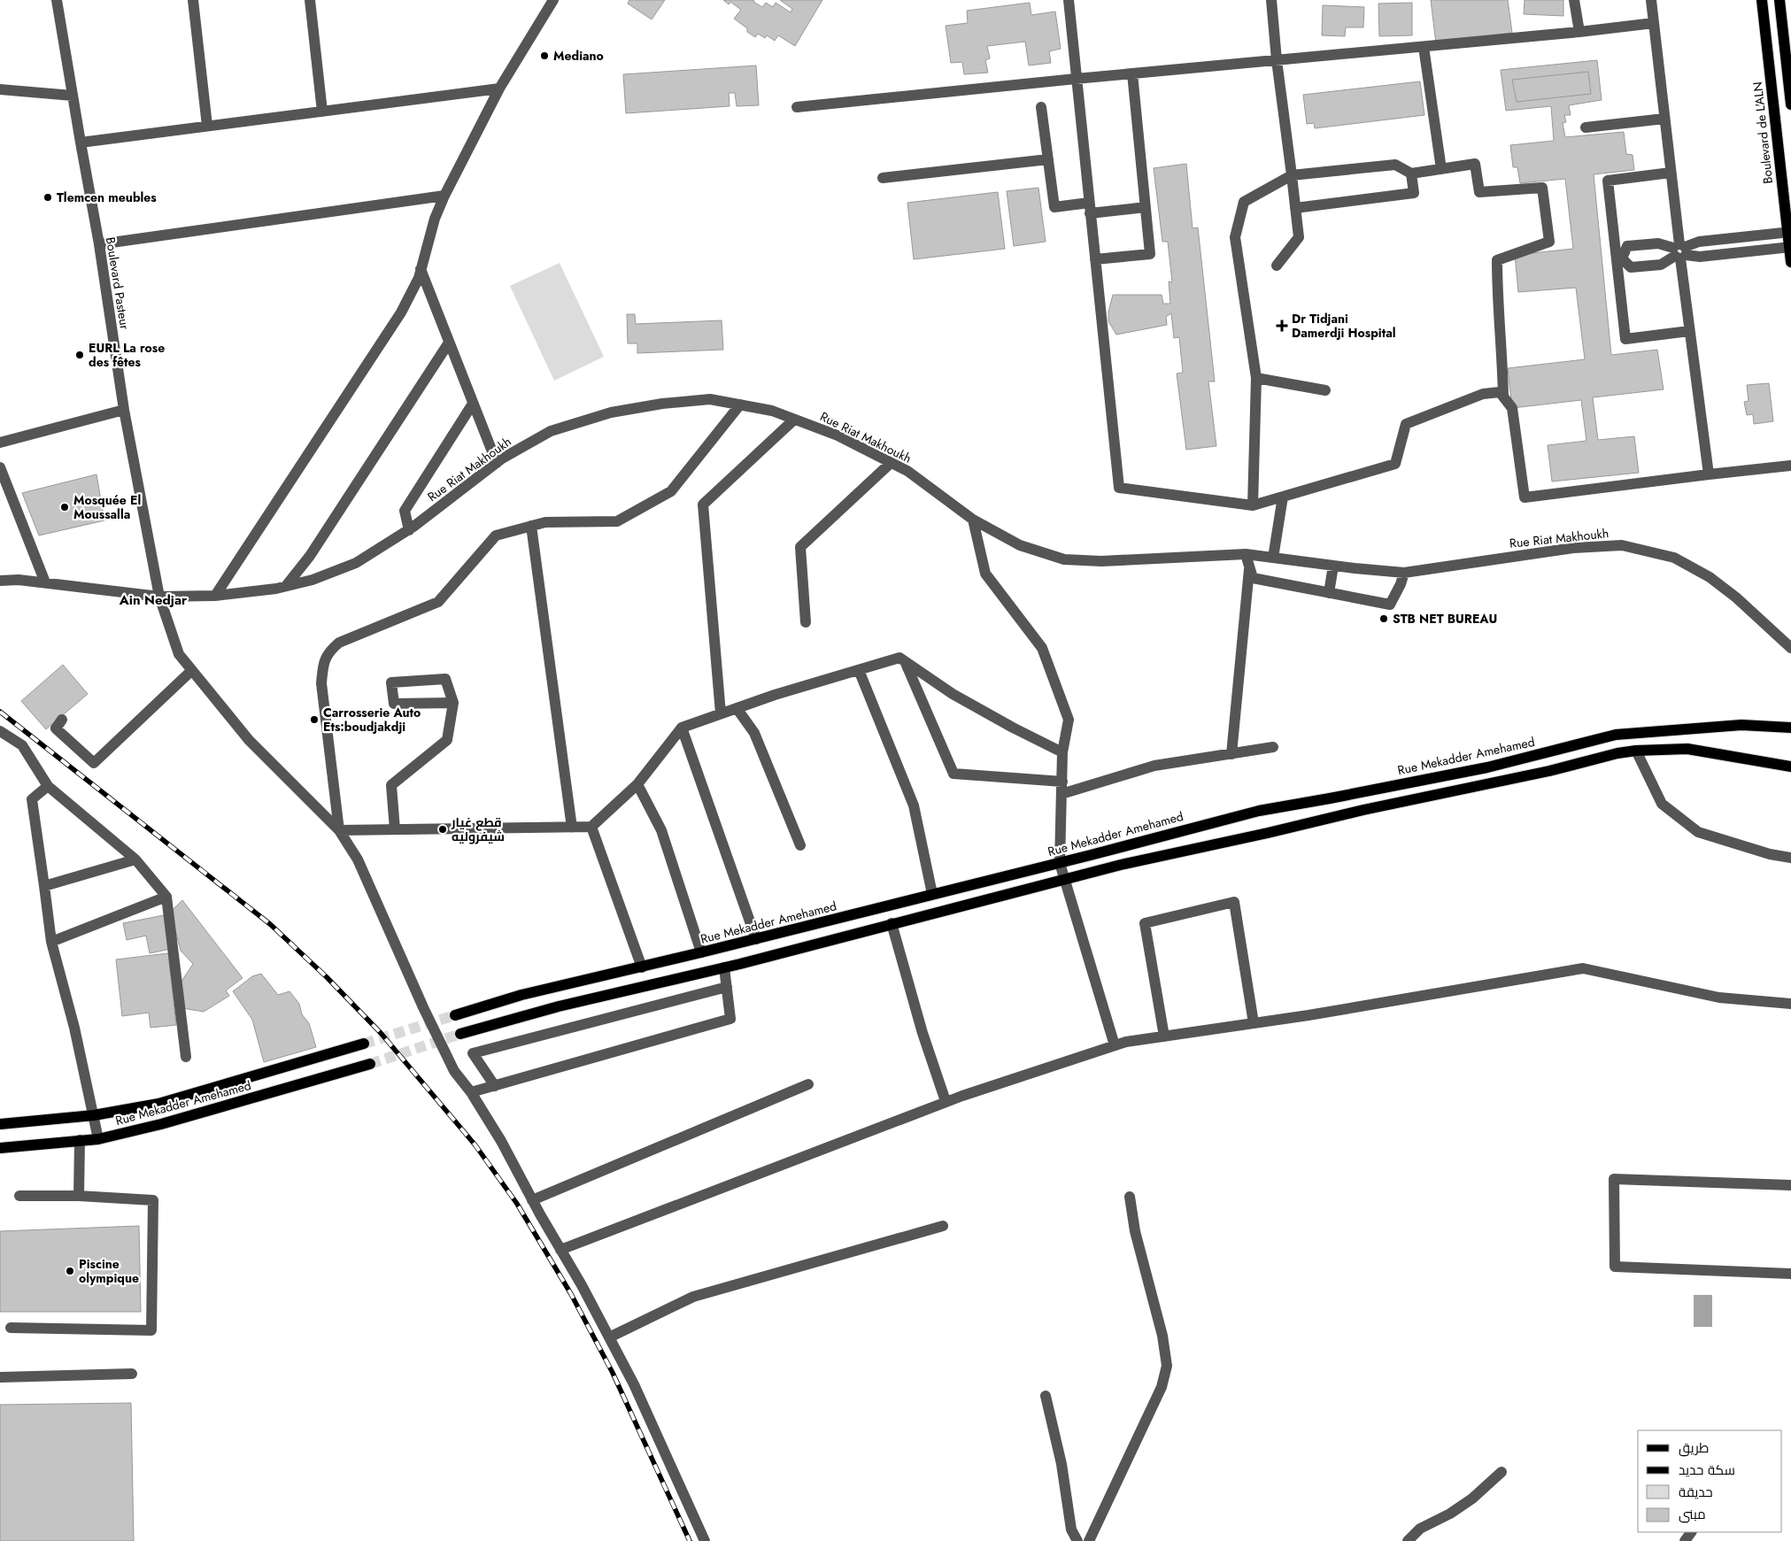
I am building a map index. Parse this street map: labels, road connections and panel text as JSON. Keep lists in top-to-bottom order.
{
  "streets": {
    "main road": ["Boulevard de L'ALN", "Rue Mekadder Amehamed"],
    "street": ["Boulevard Pasteur", "Rue Riat Makhoukh"]
  },
  "crossings": [
    ["Boulevard Pasteur", "Rue Riat Makhoukh"]
  ],
  "districts": ["Ain Nedjar"],
  "places": {
    "other": [
      "Mediano",
      "Tlemcen meubles",
      "EURL La rose des fêtes",
      "Mosquée El Moussalla",
      "STB NET BUREAU",
      "Carrosserie Auto Ets:boudjakdji",
      "قطع غيار شيفروليه",
      "Piscine olympique"
    ],
    "health": ["Dr Tidjani Damerdji Hospital"]
  },
  "legend": [
    "طريق",
    "سكة حديد",
    "حديقة",
    "مبنى"
  ]
}
